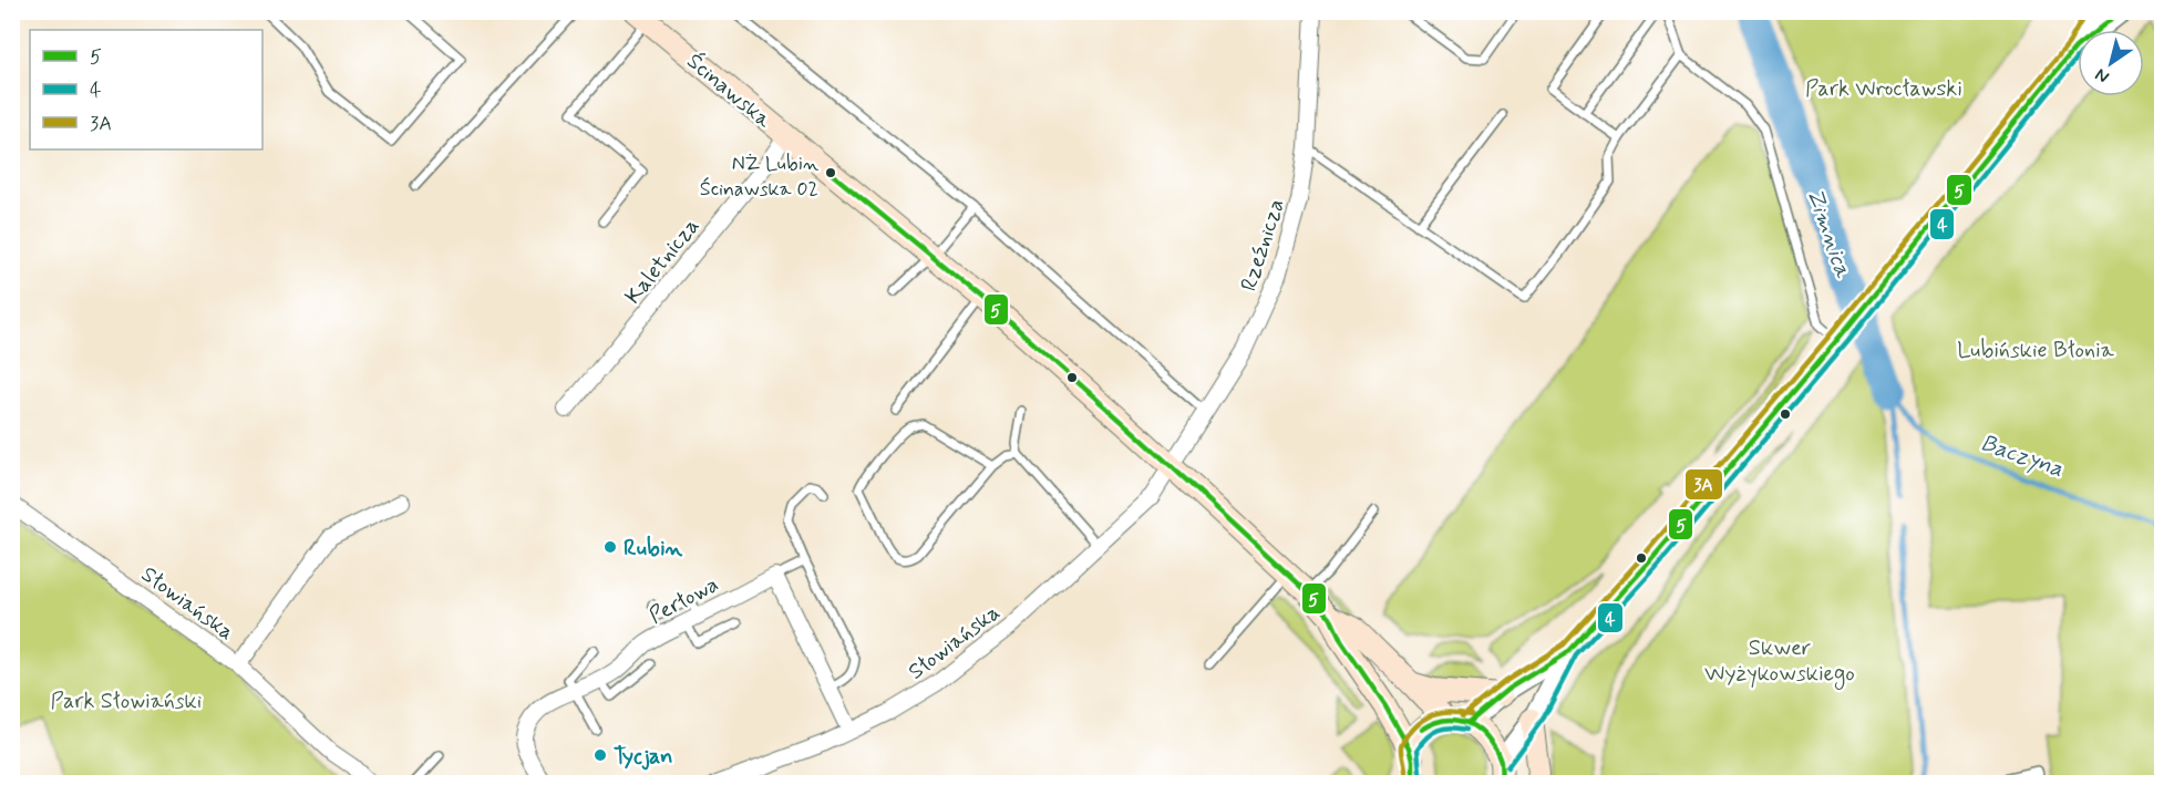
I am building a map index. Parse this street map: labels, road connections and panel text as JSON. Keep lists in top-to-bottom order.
{
  "streets": {
    "main road": ["Ścinawska"],
    "street": [
      "Rzeźnicza",
      "Kaletnicza",
      "Perłowa",
      "Słowiańska"
    ]
  },
  "crossings": [
    ["Ścinawska", "Rzeźnicza"],
    ["Ścinawska", "Kaletnicza"],
    ["Ścinawska", "Słowiańska"],
    ["Rzeźnicza", "Słowiańska"]
  ],
  "water": ["Zimnica", "Baczyna"],
  "parks": [
    "Park Wrocławski",
    "Lubińskie Błonia",
    "Skwer Wyżykowskiego",
    "Park Słowiański"
  ],
  "places": ["NŻ Lubin Ścinawska 02", "Rubin", "Tycjan"],
  "lines": ["transit line 5", "transit line 3A", "transit line 4"],
  "legend": ["5", "4", "3A"],
  "north": "bottom left"
}
